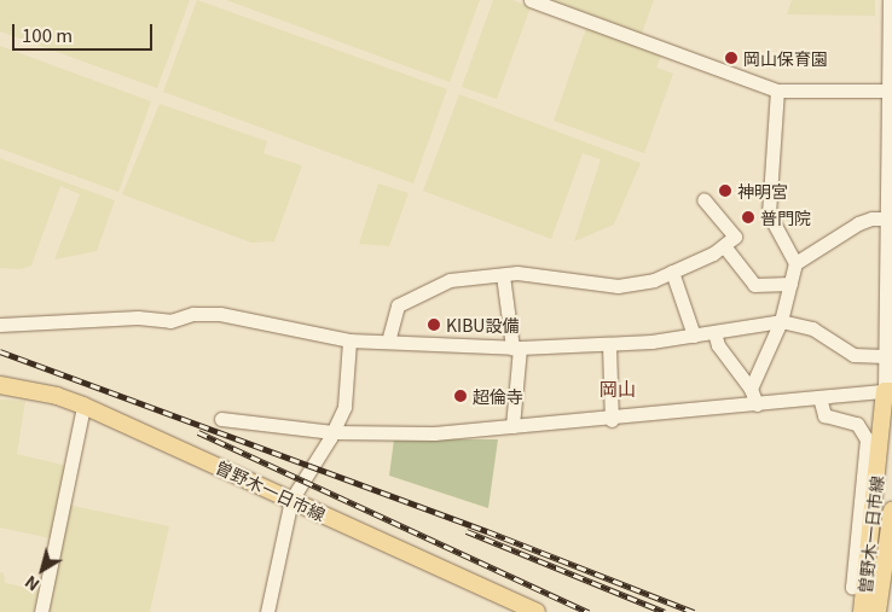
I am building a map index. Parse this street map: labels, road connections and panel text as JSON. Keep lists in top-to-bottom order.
{
  "streets": {
    "main road": ["曽野木一日市線"]
  },
  "districts": ["岡山"],
  "places": [
    "岡山保育園",
    "神明宮",
    "普門院",
    "KIBU設備",
    "超倫寺"
  ],
  "scale_bar": "100 m",
  "north": "bottom left"
}
